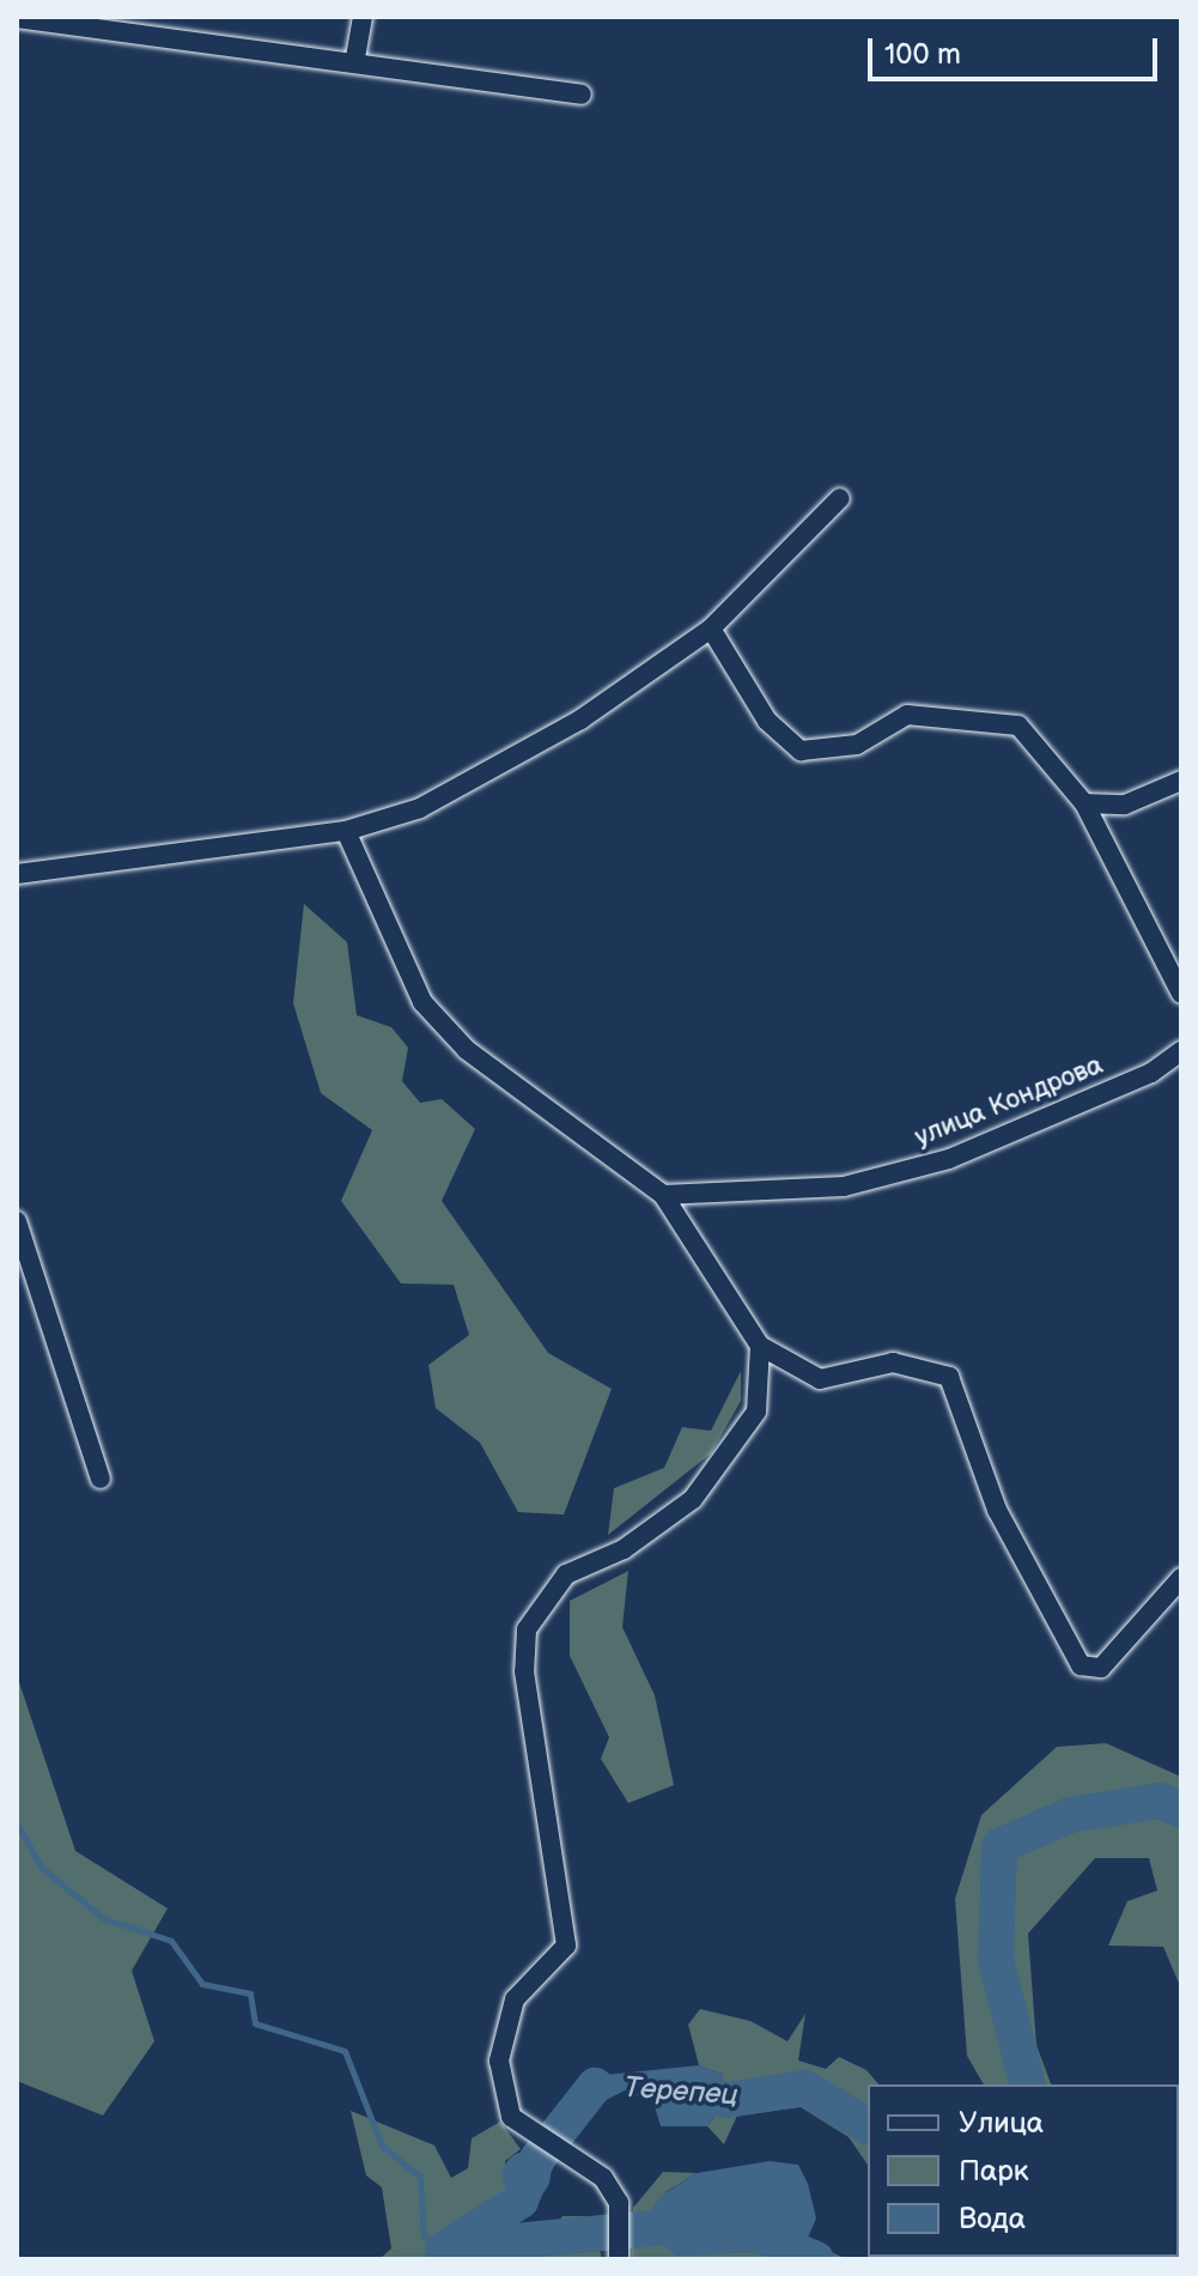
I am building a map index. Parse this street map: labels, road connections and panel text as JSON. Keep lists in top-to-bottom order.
{
  "streets": {
    "street": ["улица Кондрова"]
  },
  "water": ["Терепец"],
  "legend": ["Улица", "Парк", "Вода"],
  "scale_bar": "100 m"
}
